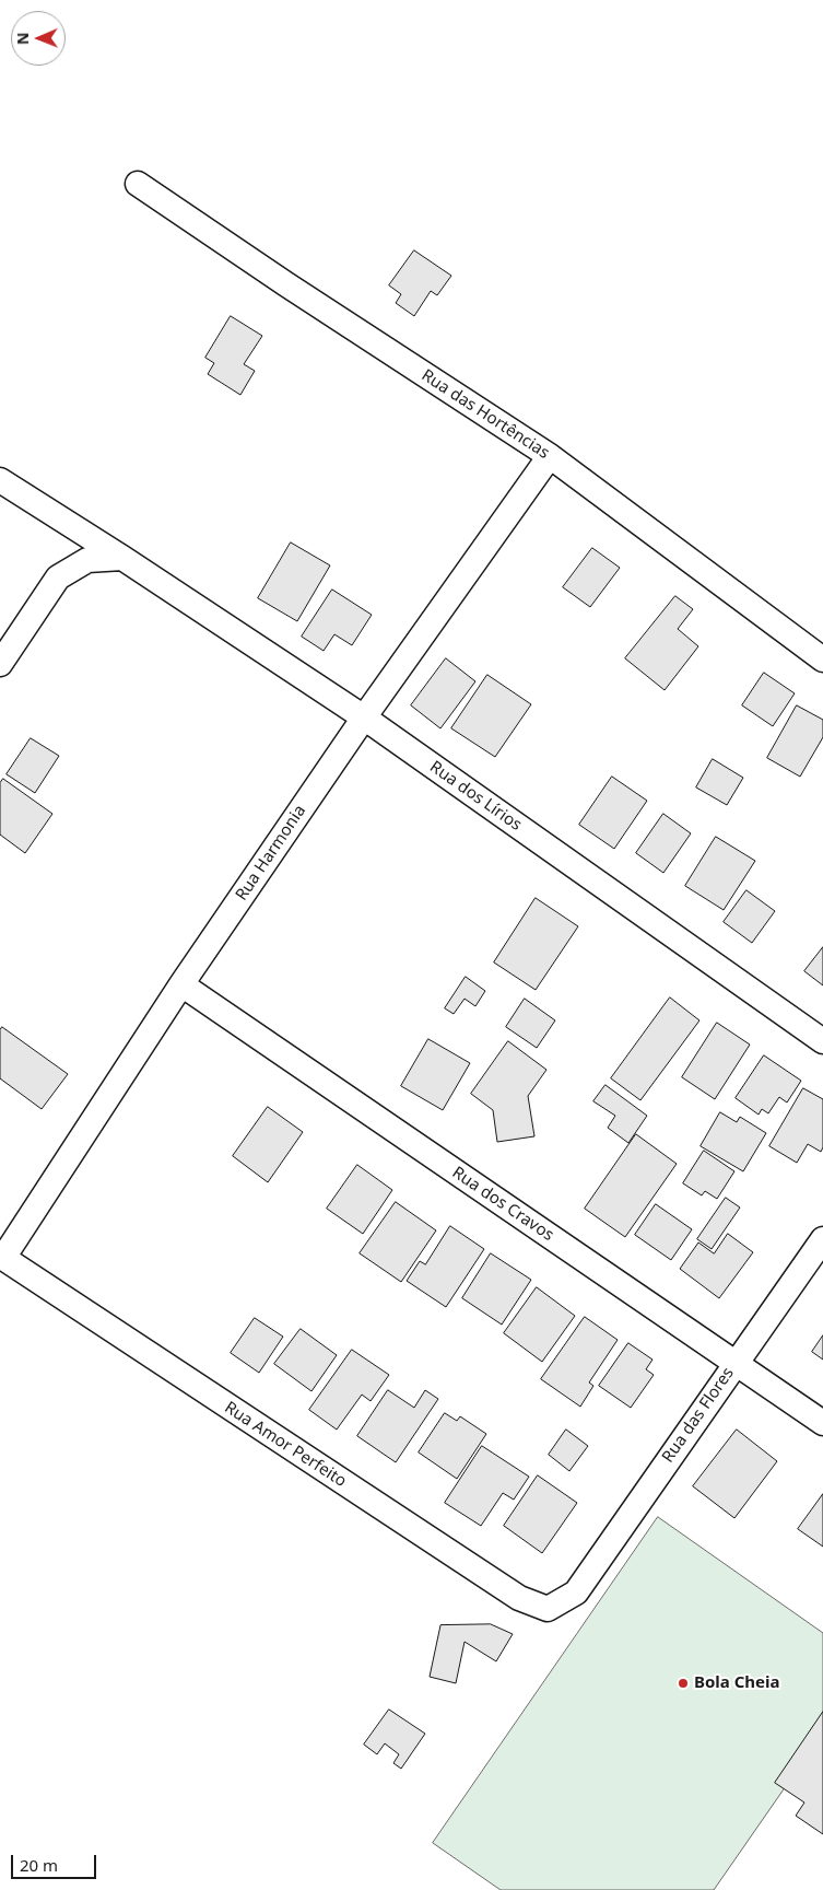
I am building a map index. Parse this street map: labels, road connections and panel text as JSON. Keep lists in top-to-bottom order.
{
  "streets": {
    "street": [
      "Rua das Hortências",
      "Rua dos Lírios",
      "Rua Harmonia",
      "Rua dos Cravos",
      "Rua das Flores",
      "Rua Amor Perfeito"
    ]
  },
  "crossings": [
    ["Rua das Hortências", "Rua Harmonia"],
    ["Rua dos Lírios", "Rua Harmonia"],
    ["Rua Harmonia", "Rua dos Cravos"],
    ["Rua Harmonia", "Rua Amor Perfeito"],
    ["Rua dos Cravos", "Rua das Flores"],
    ["Rua das Flores", "Rua Amor Perfeito"]
  ],
  "places": ["Bola Cheia"],
  "scale_bar": "20 m",
  "north": "left"
}
